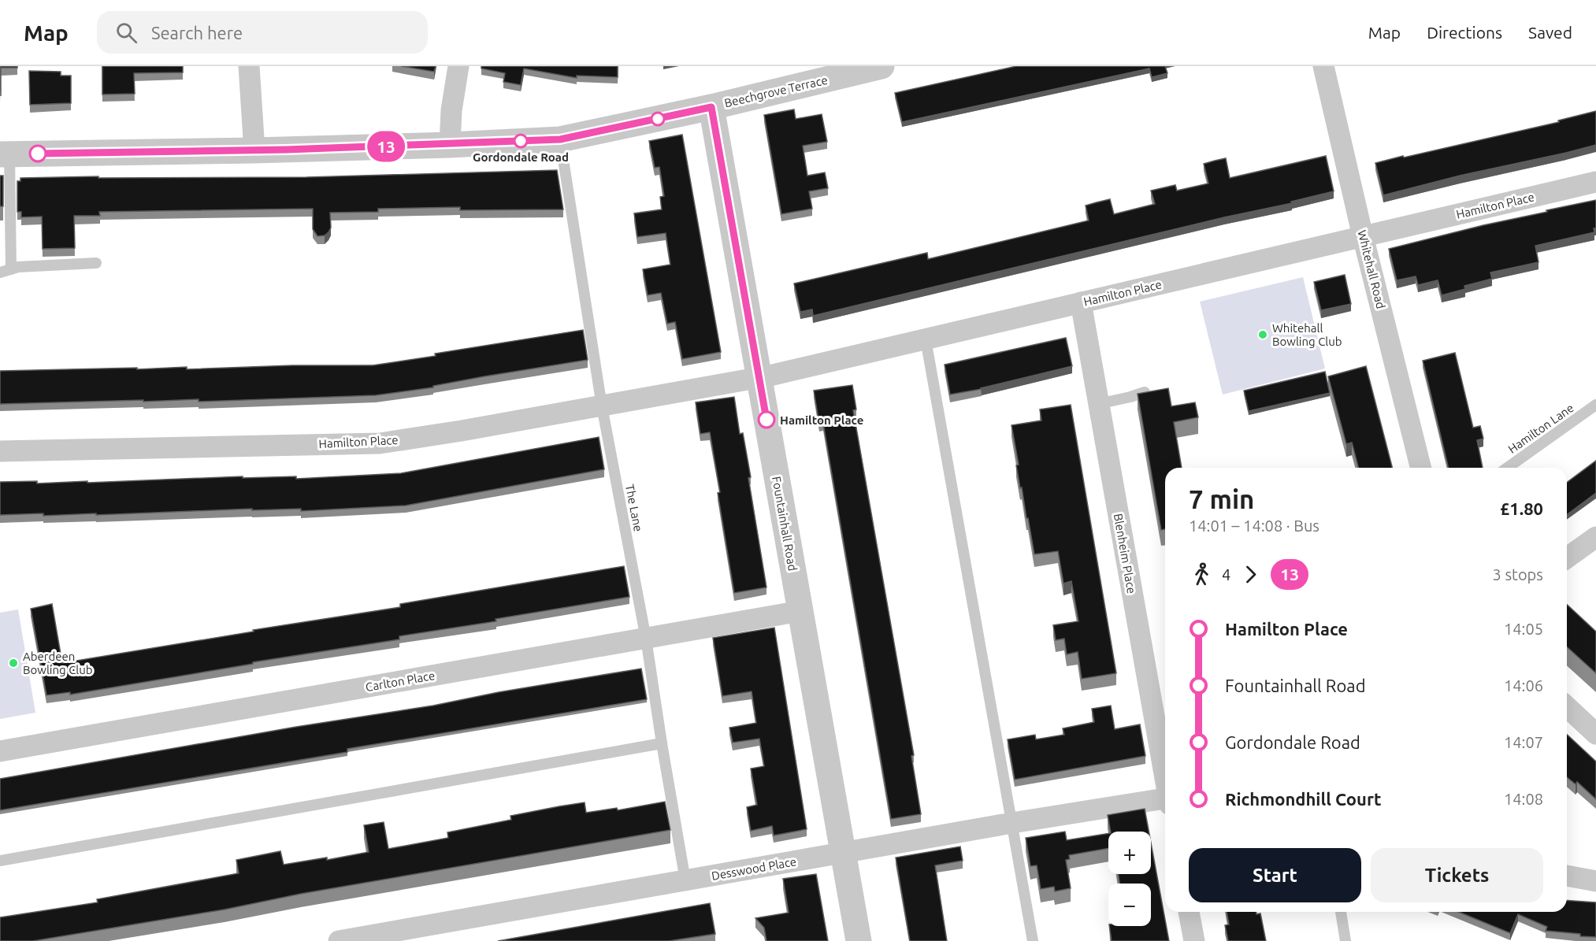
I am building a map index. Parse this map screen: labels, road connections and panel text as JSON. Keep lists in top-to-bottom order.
{
  "streets": {
    "street": [
      "Beechgrove Terrace",
      "Hamilton Place",
      "Whitehall Road",
      "Fountainhall Road",
      "Blenheim Place",
      "Carlton Place",
      "Desswood Place"
    ],
    "lane": ["Hamilton Lane", "The Lane"]
  },
  "crossings": [
    ["Beechgrove Terrace", "The Lane"],
    ["Beechgrove Terrace", "Fountainhall Road"],
    ["Hamilton Place", "Whitehall Road"],
    ["Hamilton Place", "The Lane"],
    ["Hamilton Place", "Fountainhall Road"],
    ["Hamilton Place", "Blenheim Place"],
    ["The Lane", "Carlton Place"],
    ["The Lane", "Desswood Place"],
    ["Fountainhall Road", "Carlton Place"],
    ["Fountainhall Road", "Desswood Place"]
  ],
  "places": [
    "Gordondale Road",
    "Whitehall Bowling Club",
    "Hamilton Place",
    "Aberdeen Bowling Club"
  ],
  "lines": ["bus line 13"],
  "page": {
    "header": "Map",
    "search": "Search here",
    "nav": ["Map", "Directions", "Saved"],
    "on_map": "13",
    "heading": ["7 min", "14:01 – 14:08 · Bus", "£1.80"],
    "legs": ["4", "13", "3 stops"],
    "list": [
      {
        "name": "Hamilton Place",
        "value": "14:05"
      },
      {
        "name": "Fountainhall Road",
        "value": "14:06"
      },
      {
        "name": "Gordondale Road",
        "value": "14:07"
      },
      {
        "name": "Richmondhill Court",
        "value": "14:08"
      }
    ],
    "map_buttons": ["+", "−"],
    "buttons": ["Start", "Tickets"]
  }
}
